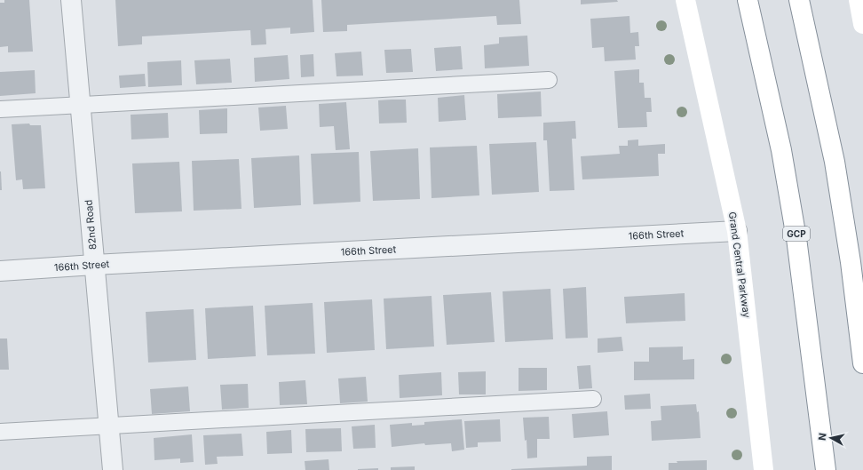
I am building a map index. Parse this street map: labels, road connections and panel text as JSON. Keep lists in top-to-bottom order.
{
  "streets": {
    "main road": ["GCP", "Grand Central Parkway"],
    "street": ["82nd Road", "166th Street"]
  },
  "crossings": [
    ["82nd Road", "166th Street"],
    ["166th Street", "Grand Central Parkway"]
  ],
  "north": "left"
}
